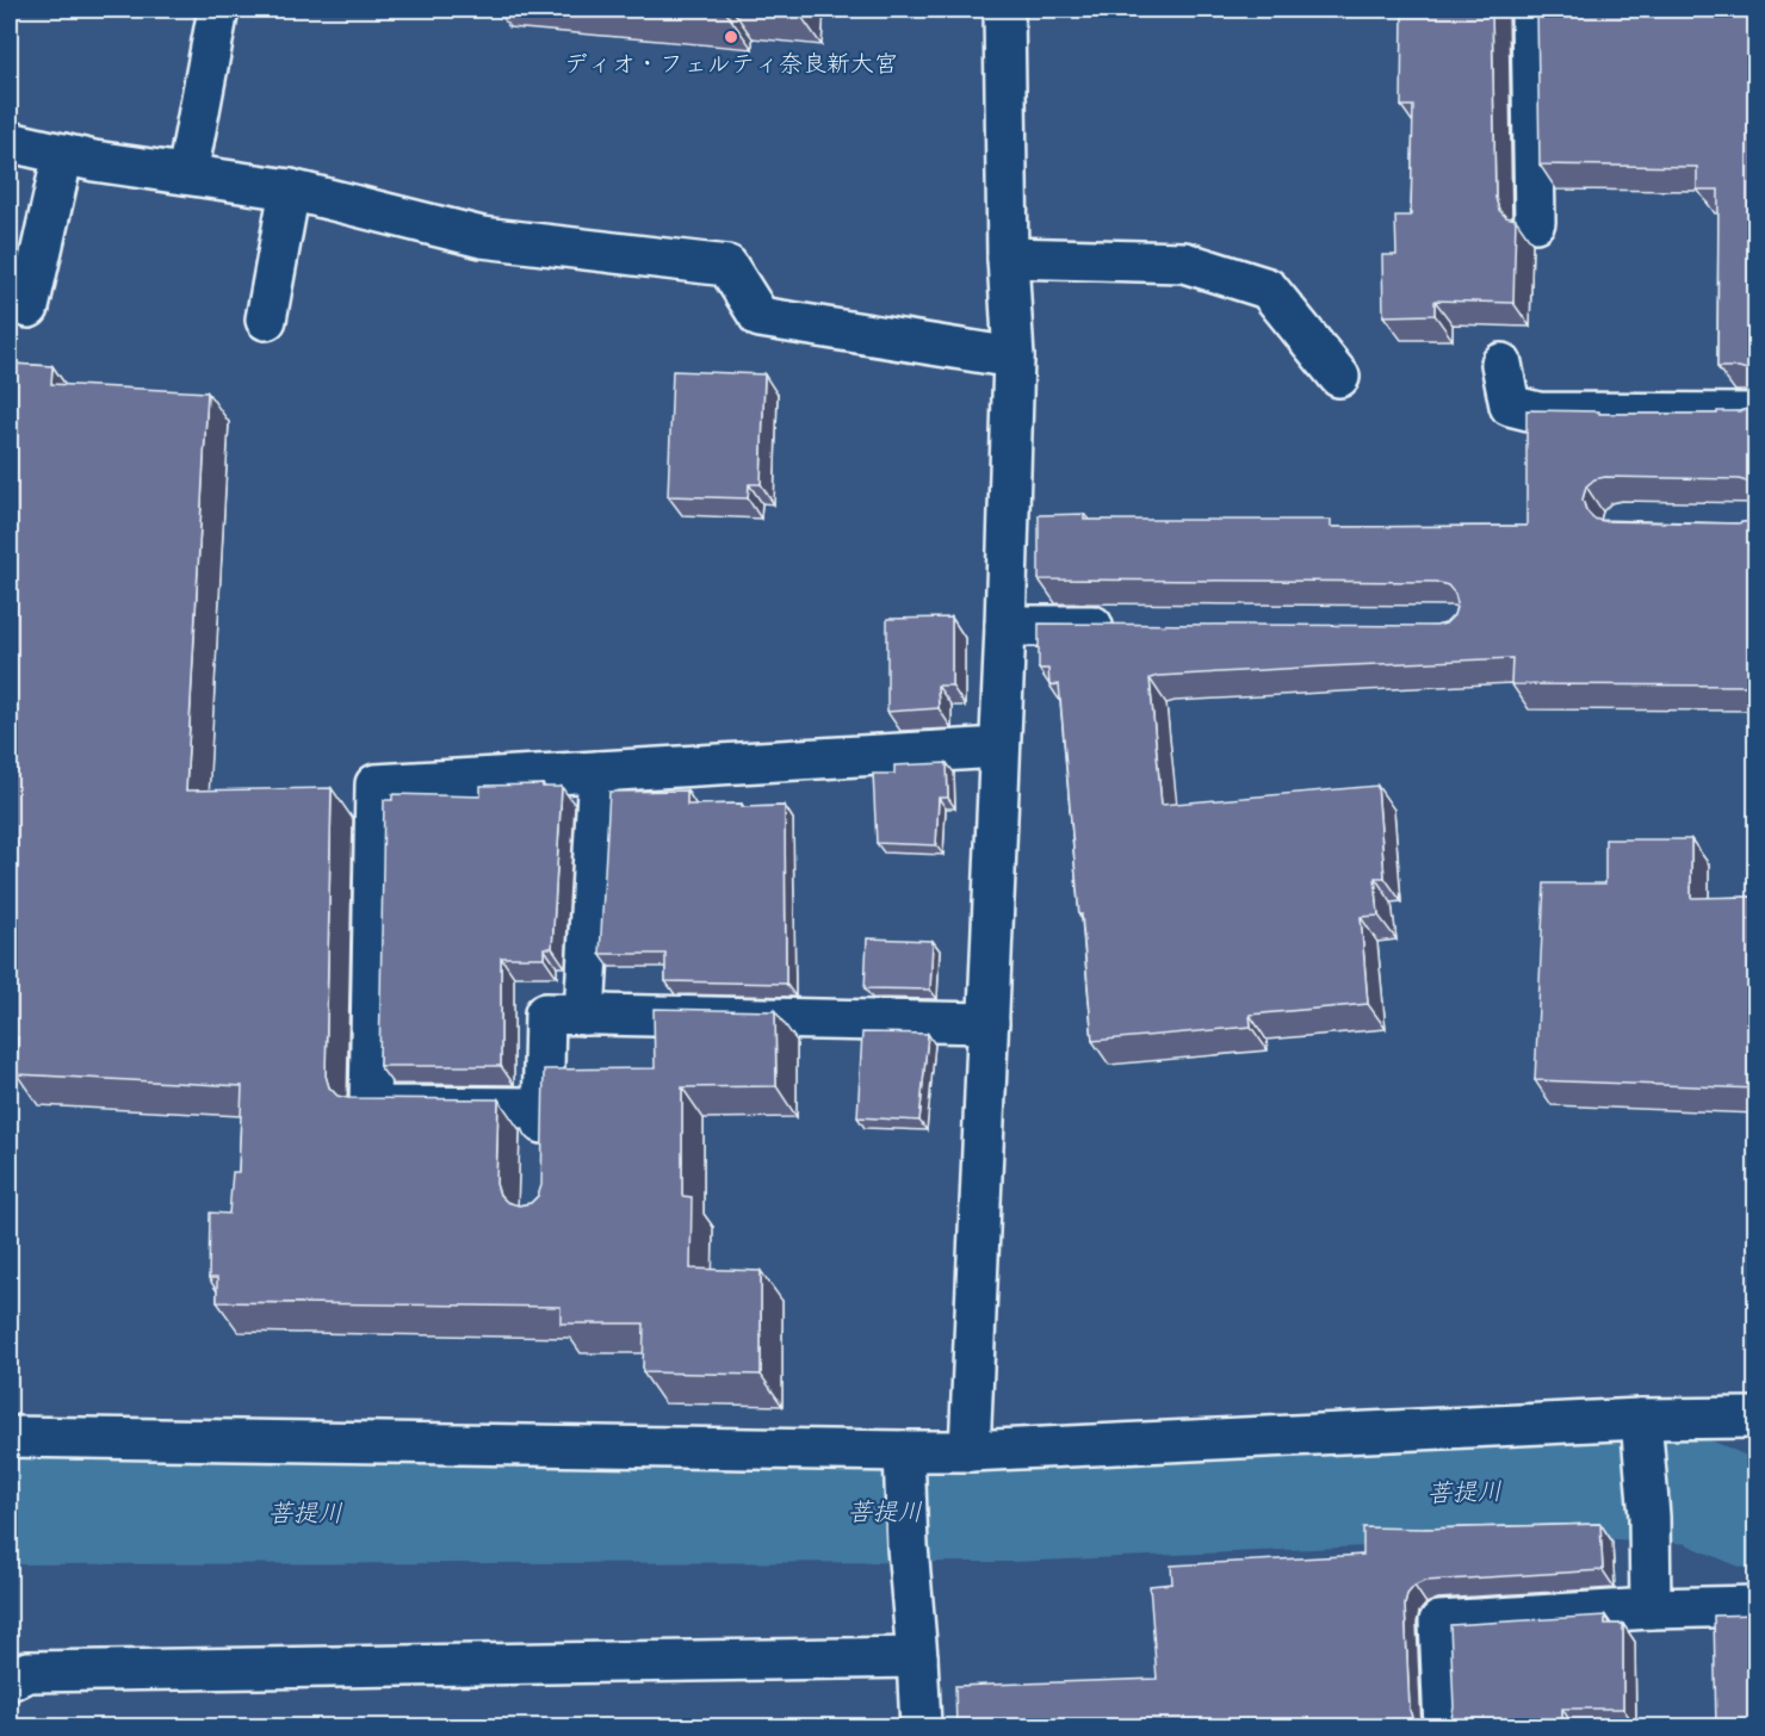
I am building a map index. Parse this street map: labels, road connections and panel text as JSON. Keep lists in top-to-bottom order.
{
  "water": ["菩提川"],
  "places": ["ディオ・フェルティ奈良新大宮"]
}
